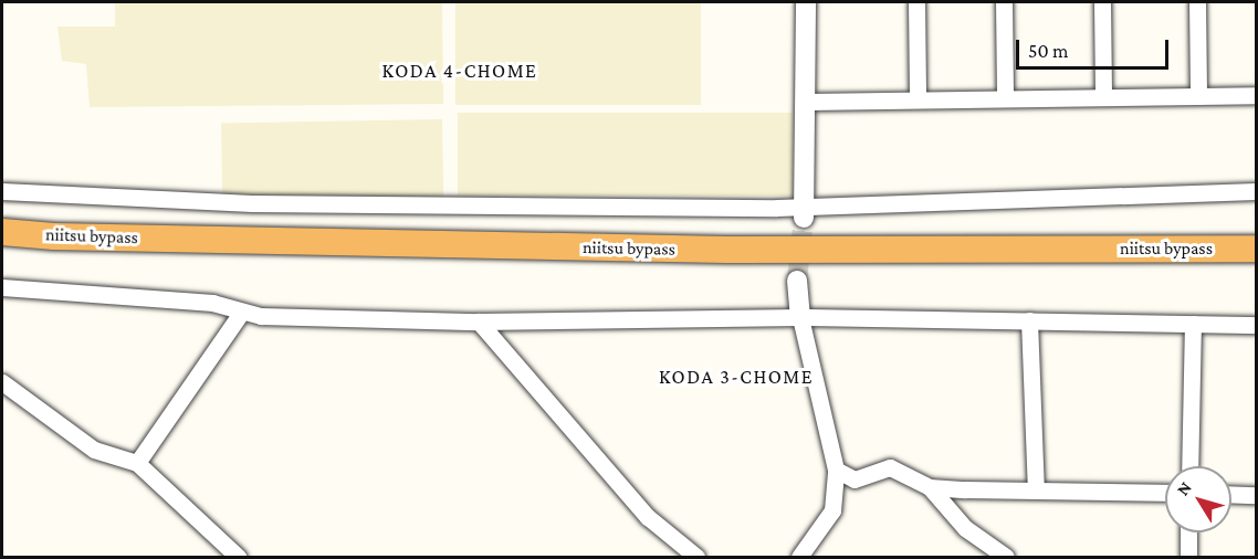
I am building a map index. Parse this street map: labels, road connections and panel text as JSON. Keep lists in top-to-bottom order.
{
  "streets": {
    "highway": ["niitsu bypass"]
  },
  "districts": ["KODA 4-CHOME", "KODA 3-CHOME"],
  "scale_bar": "50 m",
  "north": "top left"
}
